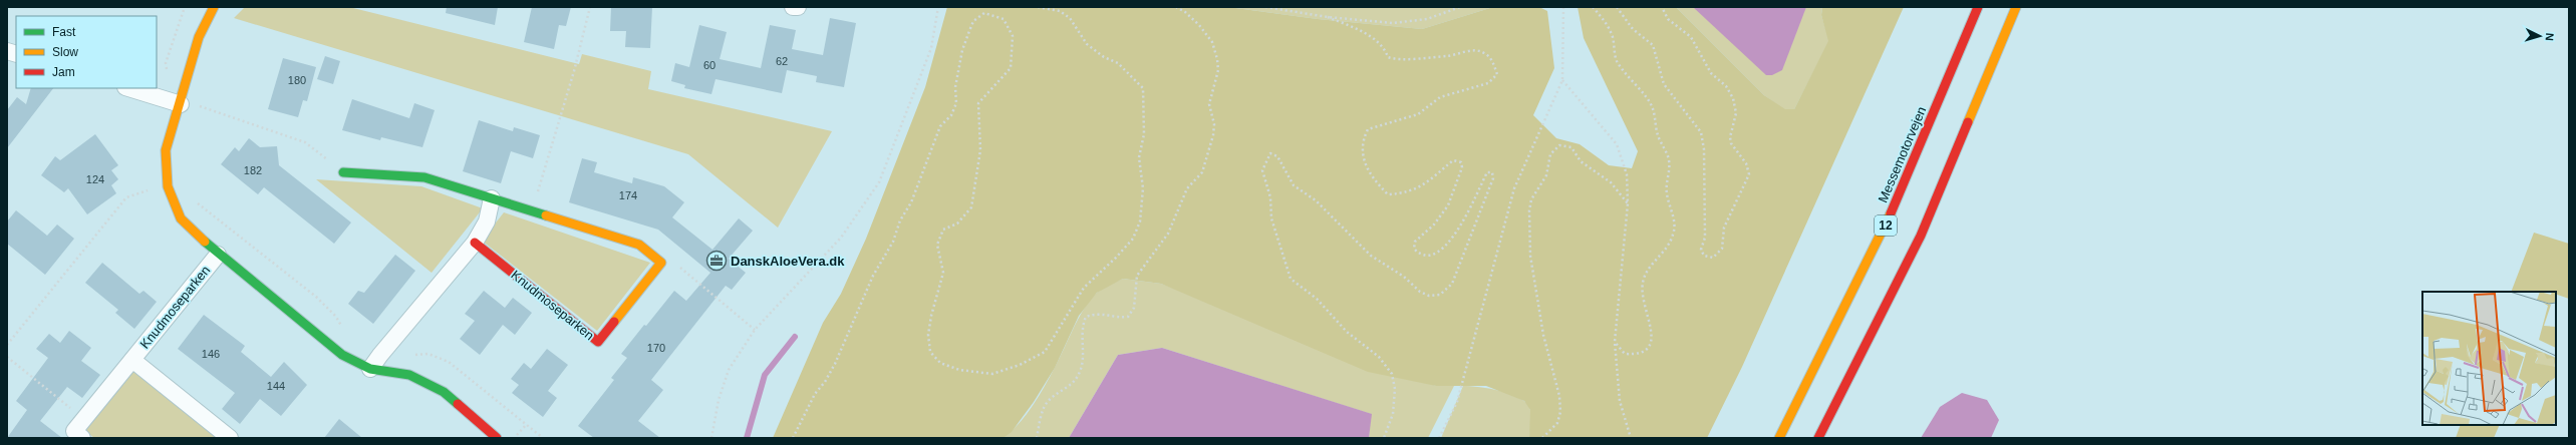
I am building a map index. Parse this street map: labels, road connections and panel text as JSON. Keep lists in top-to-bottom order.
{
  "streets": {
    "main road": ["Messemotorvejen", "12", "Knudmoseparken"]
  },
  "places": {
    "office": ["DanskAloeVera.dk"]
  },
  "house_numbers": [
    "62",
    "60",
    "180",
    "182",
    "124",
    "174",
    "170",
    "146",
    "144"
  ],
  "legend": ["Fast", "Slow", "Jam"],
  "north": "right"
}
